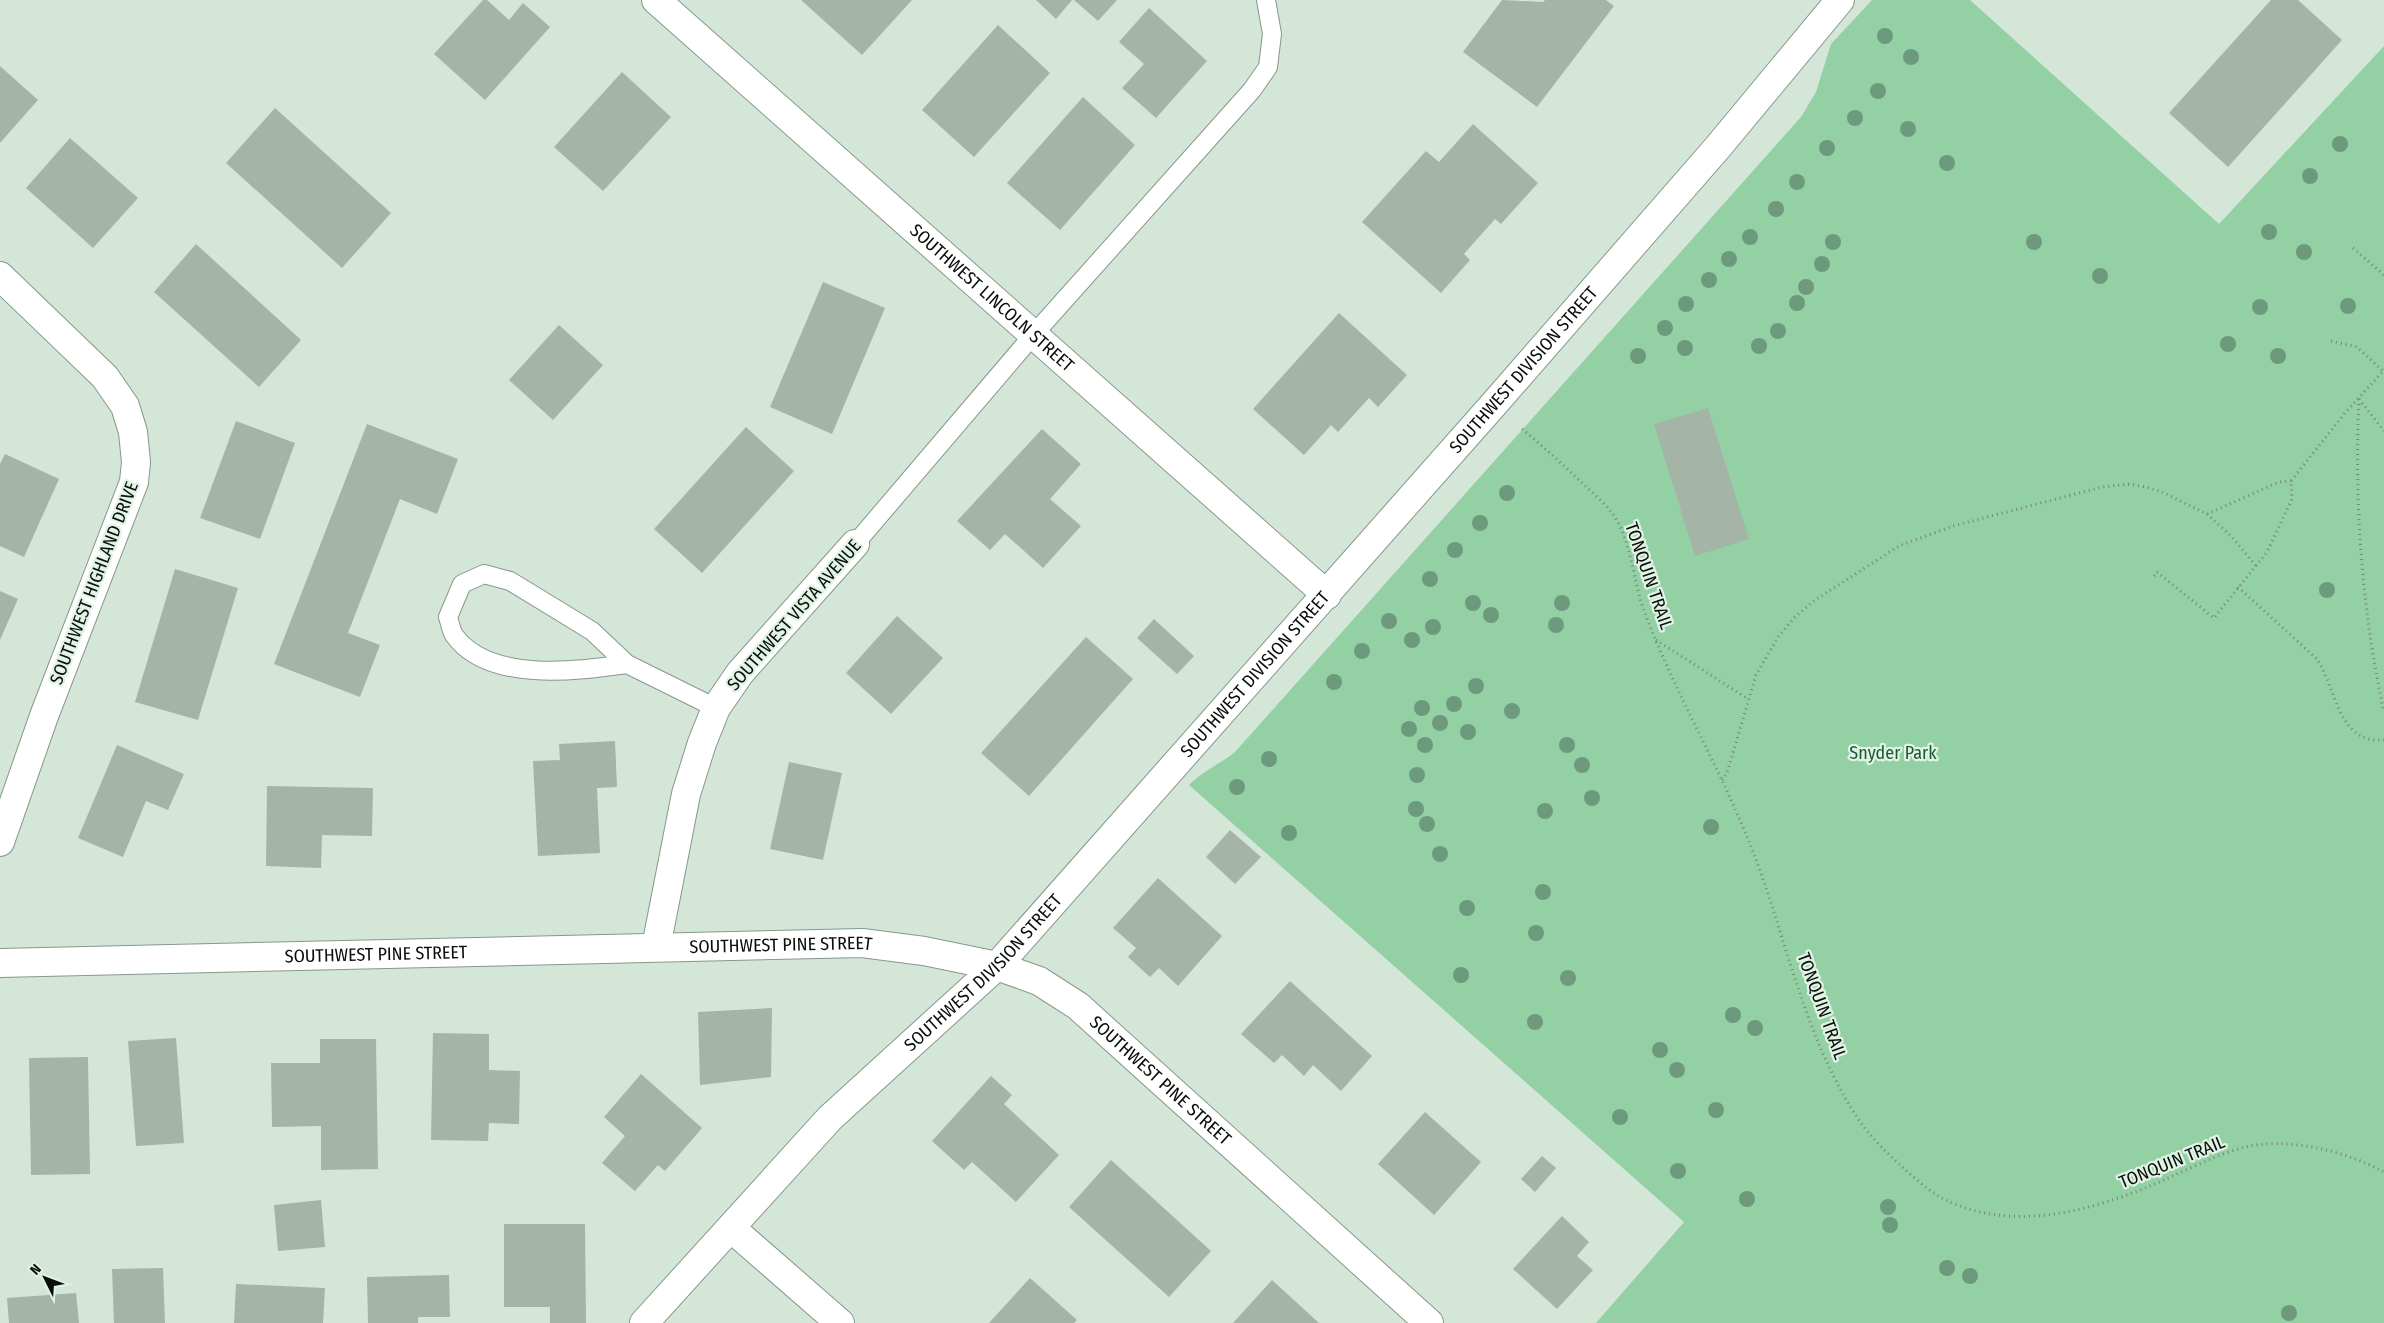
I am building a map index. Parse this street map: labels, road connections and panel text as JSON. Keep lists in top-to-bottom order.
{
  "streets": {
    "street": [
      "SOUTHWEST LINCOLN STREET",
      "SOUTHWEST DIVISION STREET",
      "SOUTHWEST HIGHLAND DRIVE",
      "SOUTHWEST VISTA AVENUE",
      "SOUTHWEST PINE STREET"
    ],
    "path": ["TONQUIN TRAIL"]
  },
  "crossings": [
    ["SOUTHWEST LINCOLN STREET", "SOUTHWEST DIVISION STREET"],
    ["SOUTHWEST LINCOLN STREET", "SOUTHWEST VISTA AVENUE"],
    ["SOUTHWEST DIVISION STREET", "TONQUIN TRAIL"],
    ["SOUTHWEST DIVISION STREET", "SOUTHWEST PINE STREET"],
    ["SOUTHWEST VISTA AVENUE", "SOUTHWEST PINE STREET"]
  ],
  "parks": ["Snyder Park"],
  "north": "top left"
}
